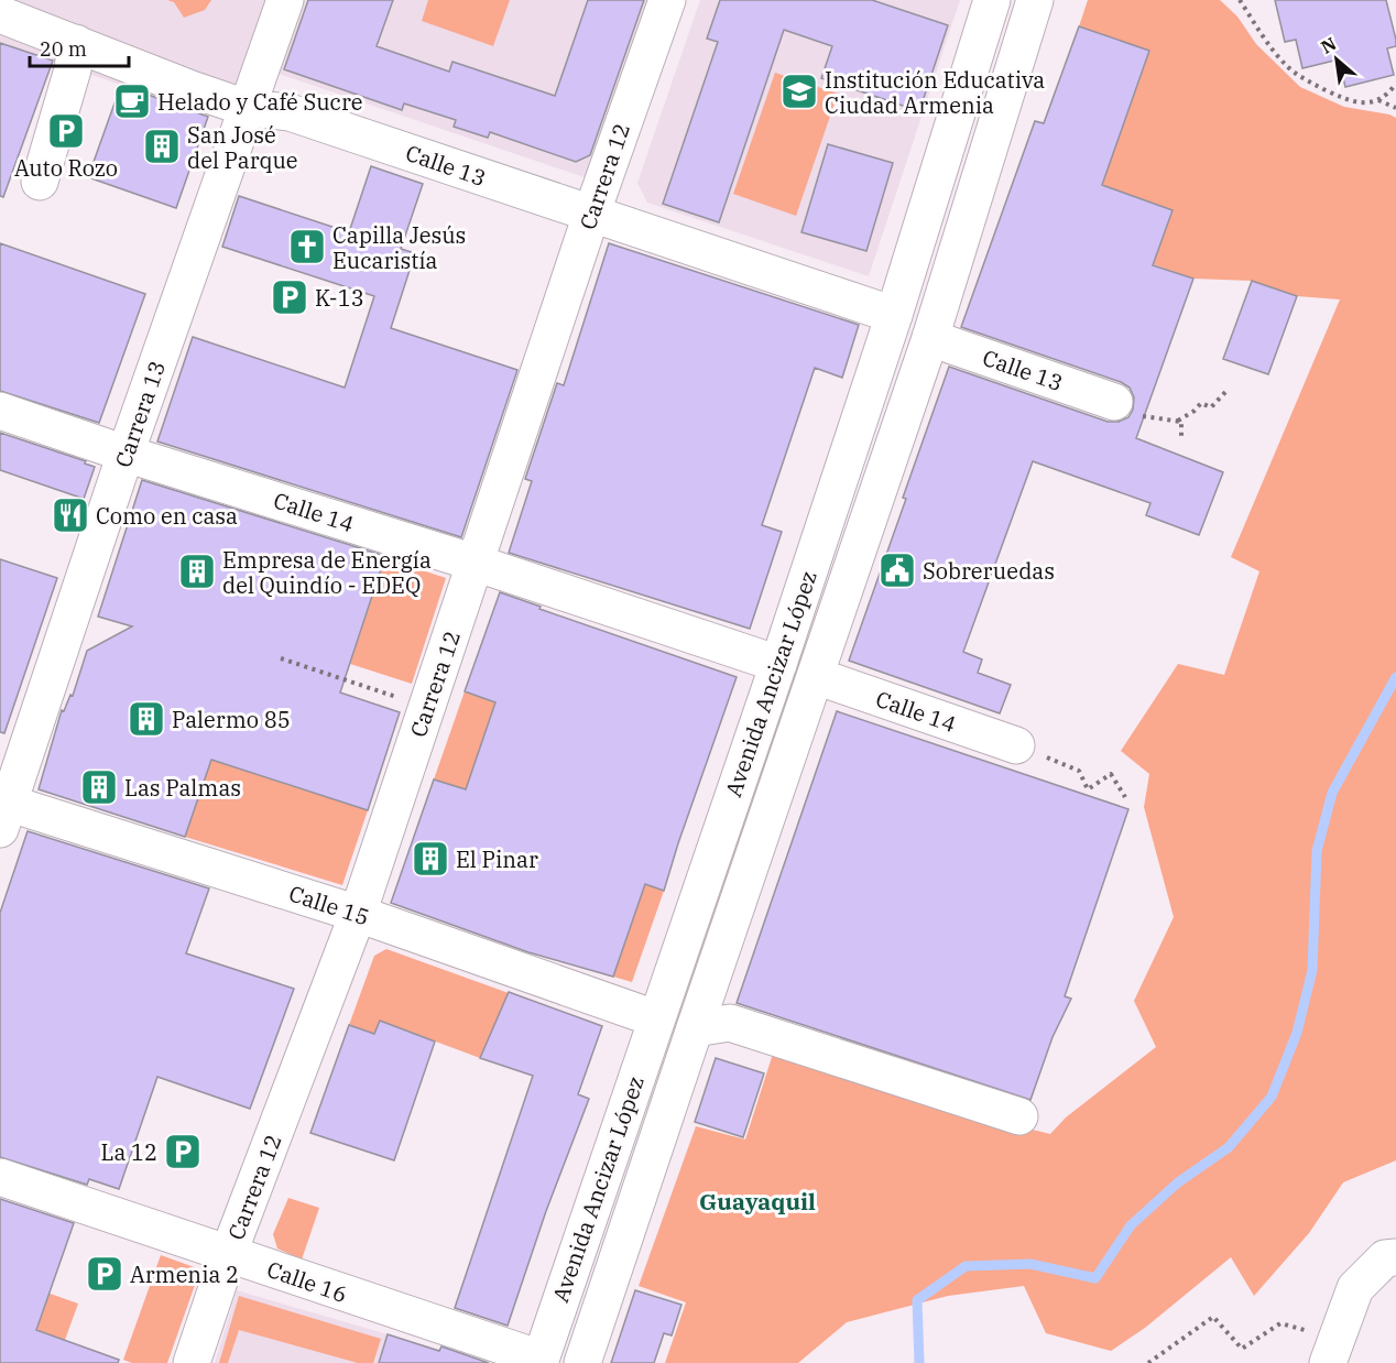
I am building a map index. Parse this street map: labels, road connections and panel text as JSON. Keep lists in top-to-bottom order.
{
  "streets": {
    "street": [
      "Calle 13",
      "Carrera 12",
      "Carrera 13",
      "Calle 14",
      "Avenida Ancizar López",
      "Calle 15",
      "Calle 16"
    ]
  },
  "crossings": [
    ["Calle 13", "Carrera 12"],
    ["Calle 13", "Carrera 13"],
    ["Calle 13", "Avenida Ancizar López"],
    ["Carrera 12", "Calle 14"],
    ["Carrera 12", "Calle 15"],
    ["Carrera 12", "Calle 16"],
    ["Carrera 13", "Calle 14"],
    ["Carrera 13", "Calle 15"],
    ["Calle 14", "Avenida Ancizar López"],
    ["Avenida Ancizar López", "Calle 15"],
    ["Avenida Ancizar López", "Calle 16"]
  ],
  "districts": ["Guayaquil"],
  "places": {
    "school or university": ["Institución Educativa Ciudad Armenia"],
    "cafe": ["Helado y Café Sucre"],
    "parking": [
      "Auto Rozo",
      "K-13",
      "La 12",
      "Armenia 2"
    ],
    "building": [
      "San José del Parque",
      "Empresa de Energía del Quindío - EDEQ",
      "Palermo 85",
      "Las Palmas",
      "El Pinar"
    ],
    "church": ["Capilla Jesús Eucaristía"],
    "restaurant": ["Como en casa"],
    "public building": ["Sobreruedas"]
  },
  "scale_bar": "20 m",
  "north": "top left"
}
